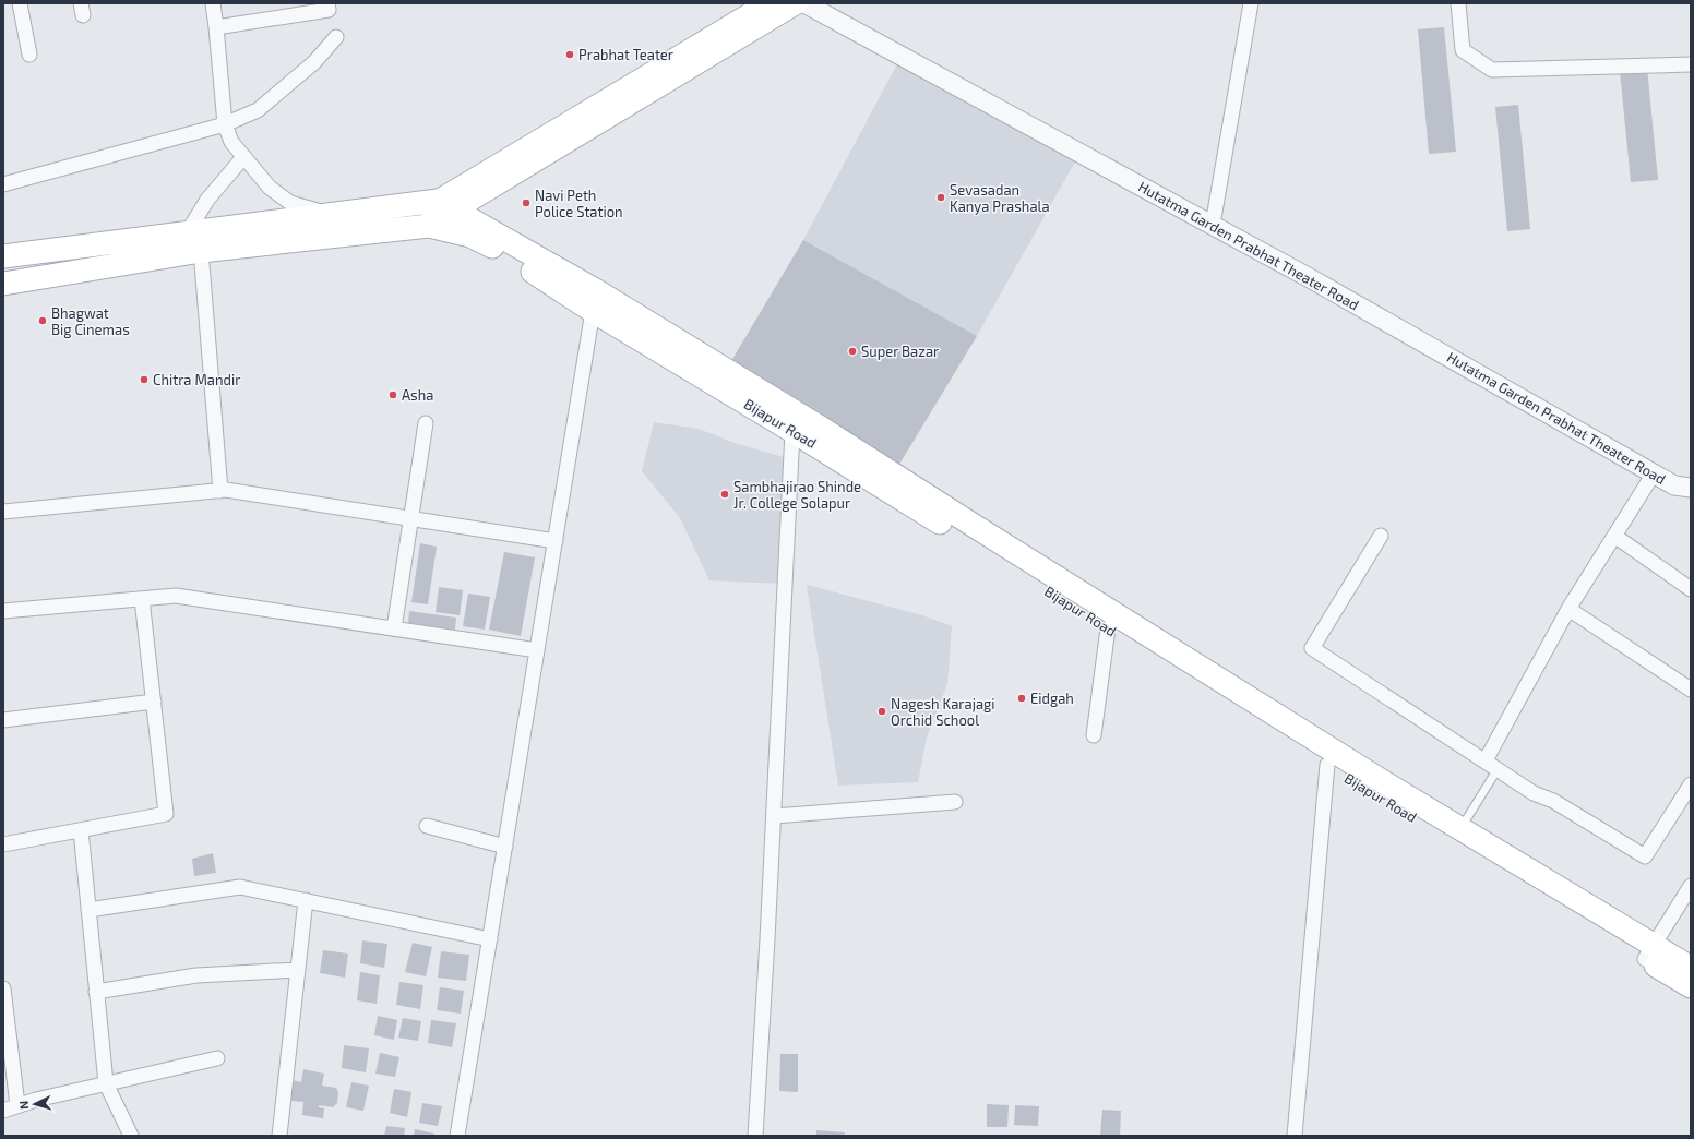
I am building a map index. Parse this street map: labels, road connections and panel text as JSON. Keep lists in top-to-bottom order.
{
  "streets": {
    "main road": ["Bijapur Road"],
    "street": ["Hutatma Garden Prabhat Theater Road"]
  },
  "places": [
    "Prabhat Teater",
    "Sevasadan Kanya Prashala",
    "Navi Peth Police Station",
    "Bhagwat Big Cinemas",
    "Super Bazar",
    "Chitra Mandir",
    "Asha",
    "Sambhajirao Shinde Jr. College Solapur",
    "Eidgah",
    "Nagesh Karajagi Orchid School"
  ],
  "north": "left"
}
